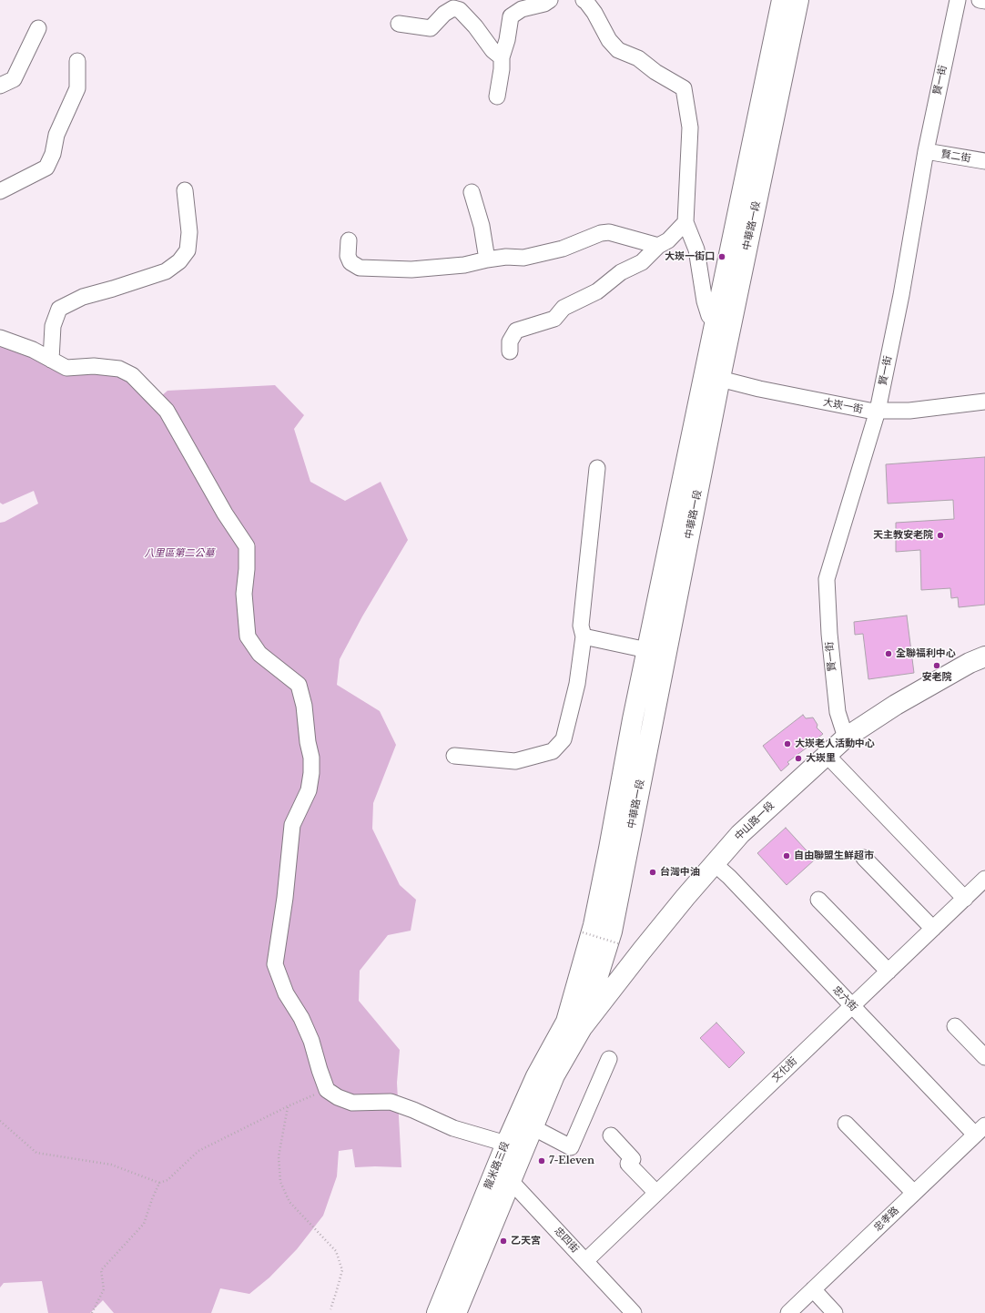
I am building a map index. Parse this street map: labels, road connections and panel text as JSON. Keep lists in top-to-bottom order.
{
  "streets": {
    "main road": ["中華路一段", "中山路一段", "龍米路三段"],
    "street": [
      "賢一街",
      "賢二街",
      "大崁一街",
      "忠六街",
      "文化街",
      "忠孝路",
      "忠四街"
    ]
  },
  "crossings": [
    ["賢一街", "賢二街"],
    ["賢一街", "大崁一街"],
    ["賢一街", "中山路一段"],
    ["中華路一段", "大崁一街"],
    ["中華路一段", "中山路一段"],
    ["中華路一段", "龍米路三段"],
    ["中山路一段", "忠六街"],
    ["中山路一段", "龍米路三段"],
    ["忠六街", "文化街"],
    ["忠六街", "忠孝路"],
    ["文化街", "忠四街"],
    ["龍米路三段", "忠四街"]
  ],
  "parks": ["八里區第二公墓"],
  "places": [
    "大崁一街口",
    "天主教安老院",
    "全聯福利中心",
    "安老院",
    "大崁老人活動中心",
    "大崁里",
    "自由聯盟生鮮超市",
    "台灣中油",
    "7-Eleven",
    "乙天宮"
  ]
}
